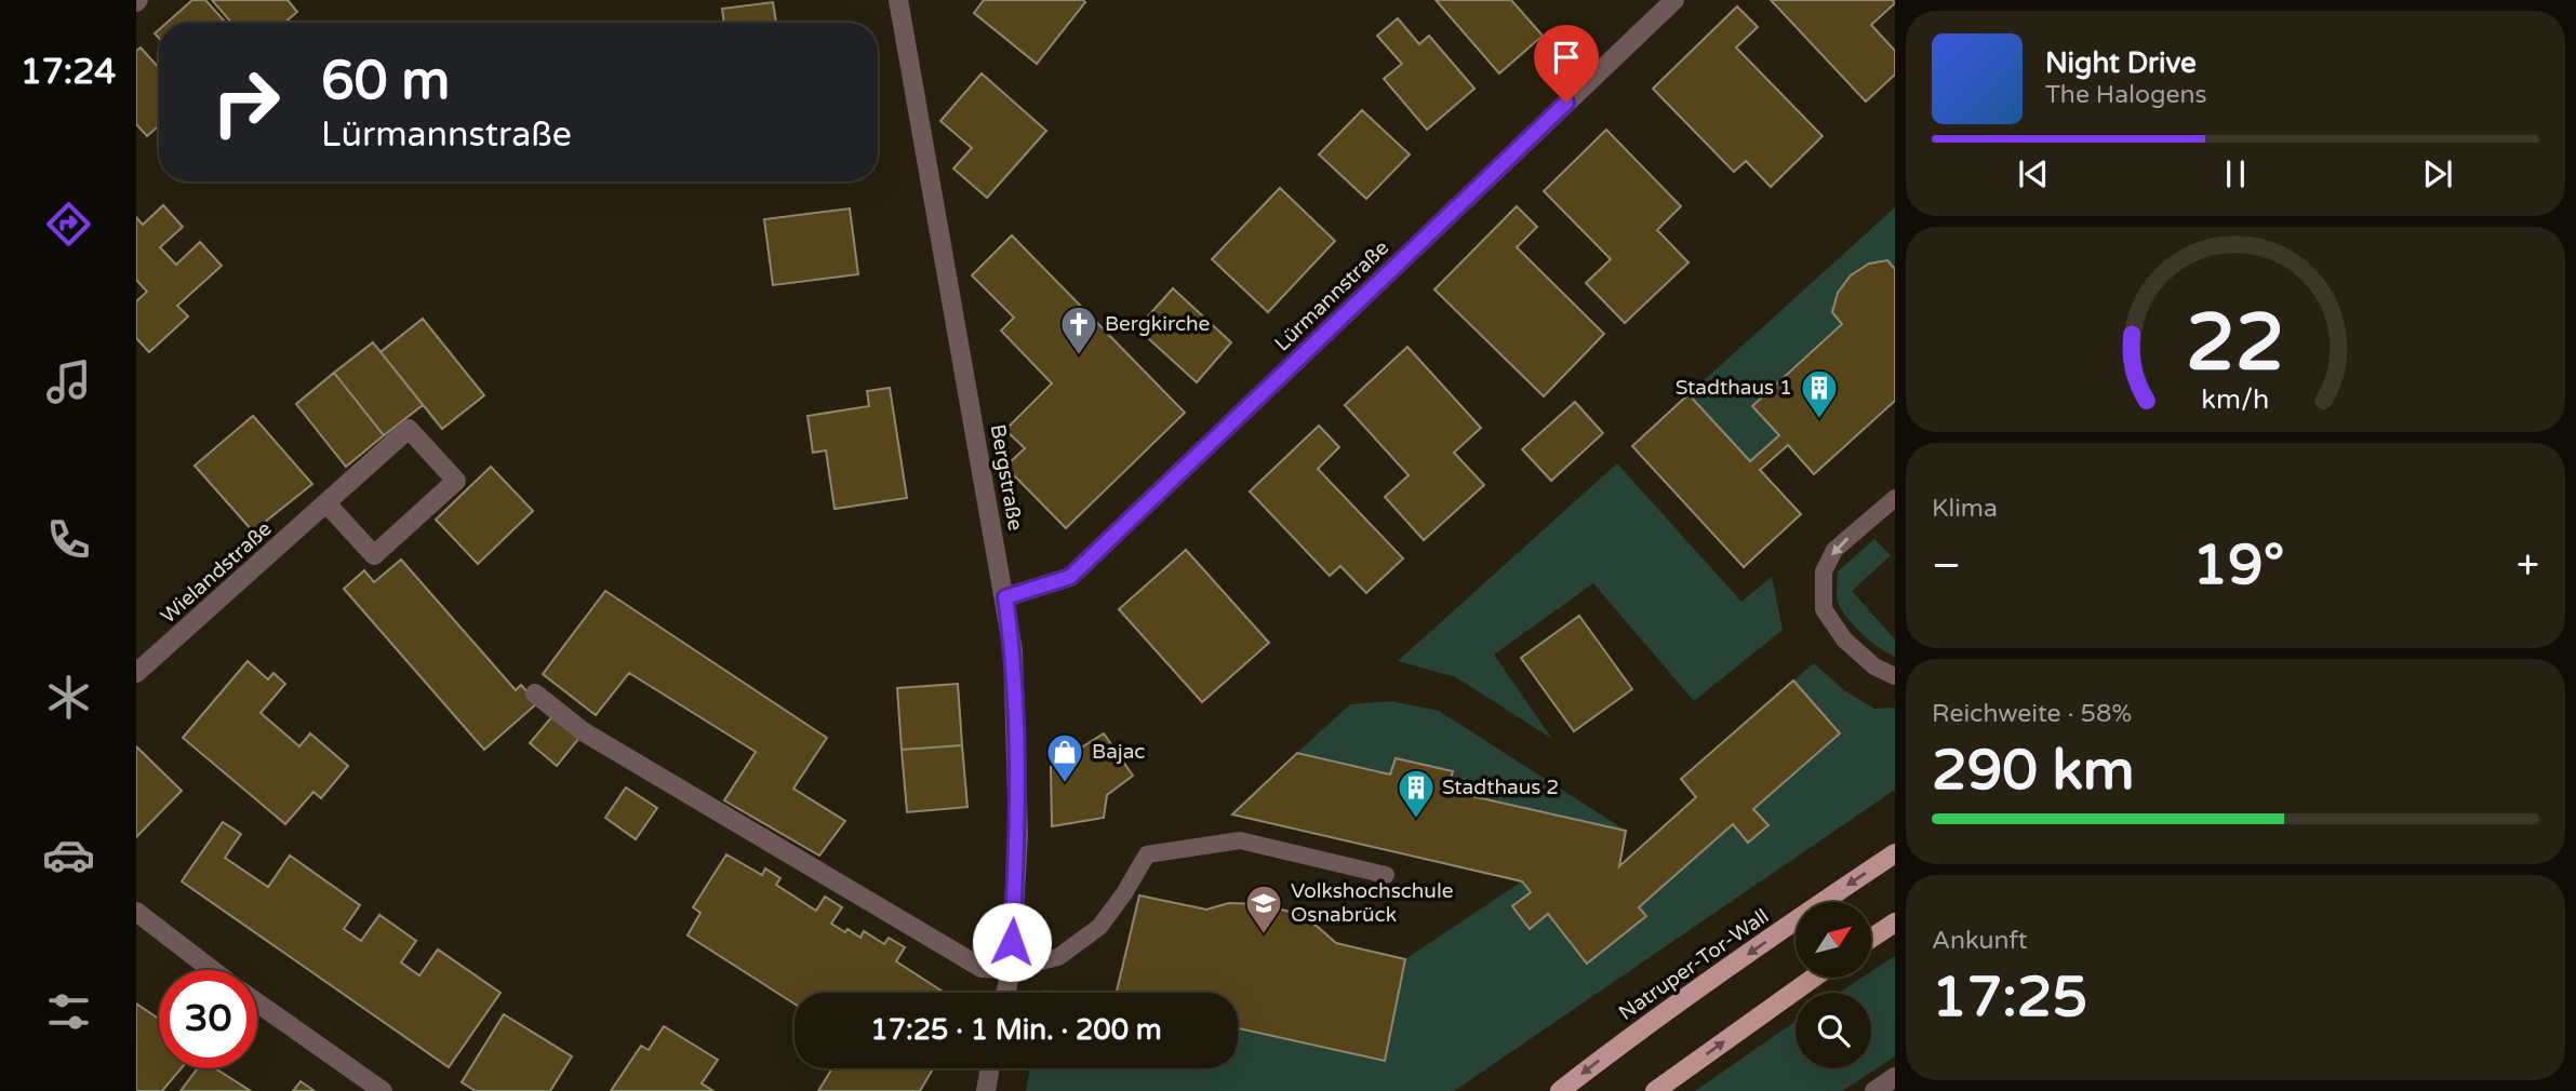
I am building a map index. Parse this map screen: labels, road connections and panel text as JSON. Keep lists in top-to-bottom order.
{
  "streets": {
    "main road": ["Natruper-Tor-Wall"],
    "street": ["Lürmannstraße", "Bergstraße", "Wielandstraße"]
  },
  "crossings": [
    ["Lürmannstraße", "Bergstraße"]
  ],
  "places": {
    "church": ["Bergkirche"],
    "building": ["Stadthaus 1", "Stadthaus 2"],
    "shop": ["Bajac"],
    "school or university": ["Volkshochschule Osnabrück"]
  },
  "north": "top right",
  "page": {
    "tabs": "17:24",
    "turn": ["60 m", "Lürmannstraße"],
    "song": ["Night Drive", "The Halogens"],
    "tile": [
      "Klima",
      ["Reichweite · 58%", "290 km"],
      ["Ankunft", "17:25"]
    ],
    "heat": ["−", "19°", "+"],
    "limit": "30",
    "trip": "17:25 · 1 Min. · 200 m",
    "gauge": ["22", "km/h"]
  }
}
